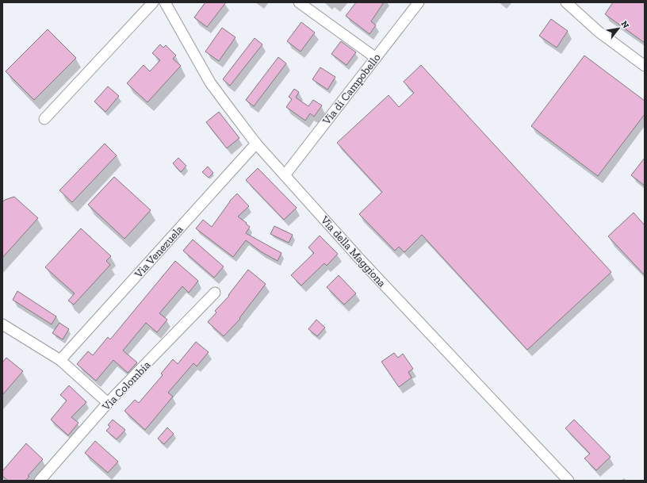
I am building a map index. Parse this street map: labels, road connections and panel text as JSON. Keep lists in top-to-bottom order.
{
  "streets": {
    "street": [
      "Via di Campobello",
      "Via Venezuela",
      "Via della Maggiona",
      "Via Colombia"
    ]
  },
  "crossings": [
    ["Via di Campobello", "Via della Maggiona"],
    ["Via Venezuela", "Via della Maggiona"]
  ],
  "north": "top right"
}
